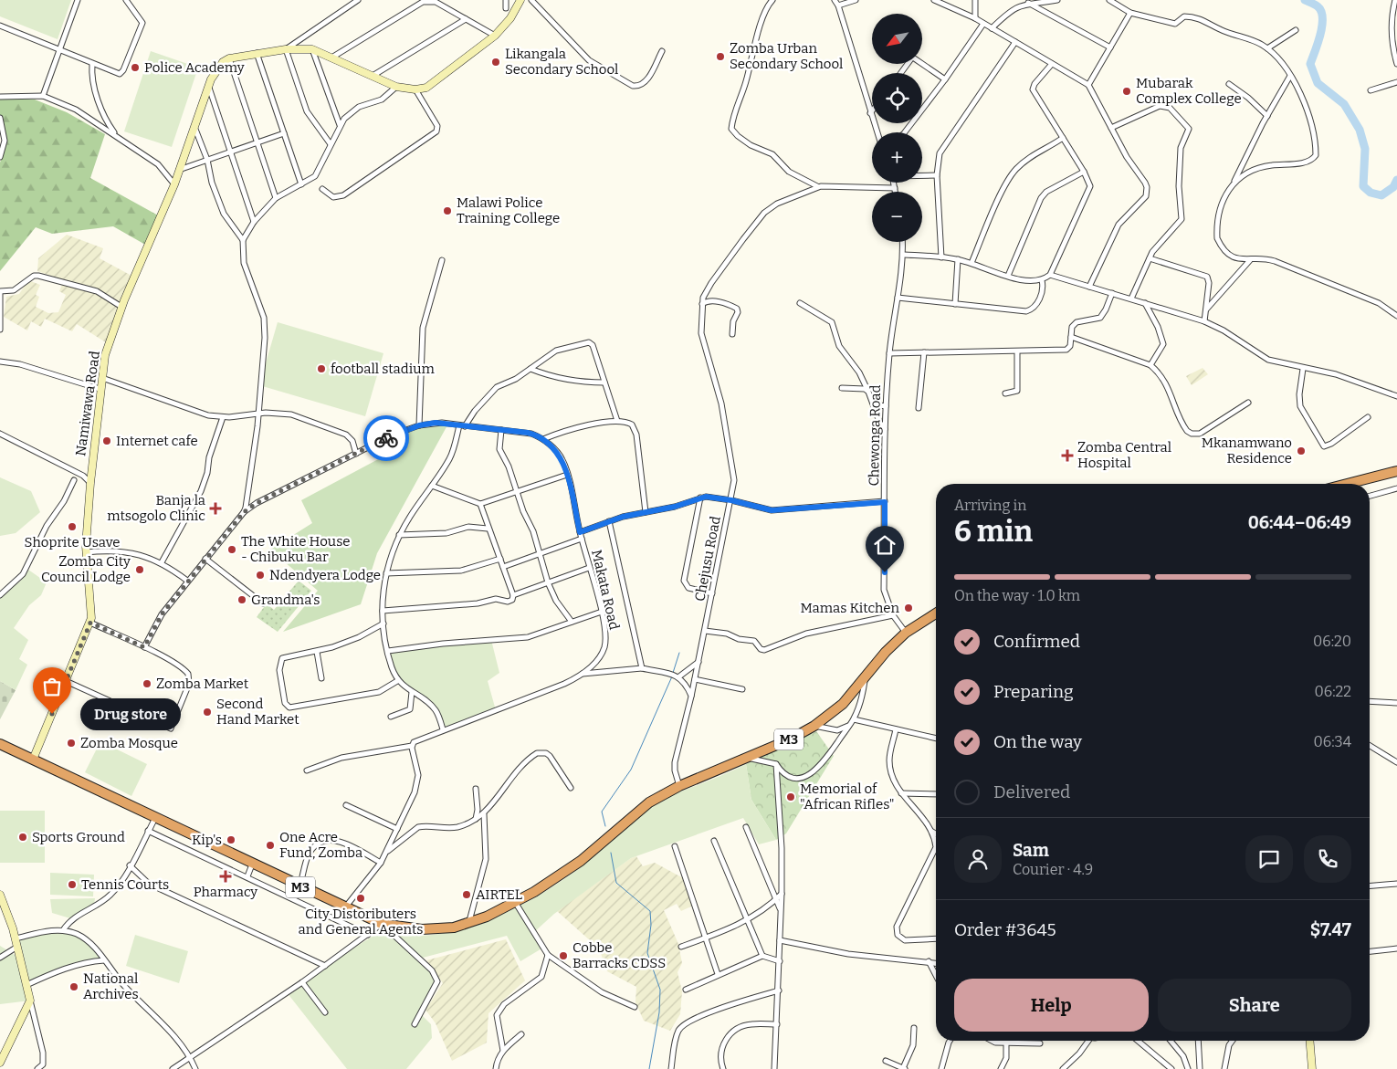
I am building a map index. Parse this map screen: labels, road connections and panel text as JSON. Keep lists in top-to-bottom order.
{
  "streets": {
    "highway": ["M3"],
    "street": [
      "Namiwawa Road",
      "Chewonga Road",
      "Chejusu Road",
      "Makata Road"
    ]
  },
  "crossings": [
    ["Namiwawa Road", "M3"],
    ["Chewonga Road", "M3"],
    ["Chejusu Road", "M3"]
  ],
  "places": {
    "other": [
      "Zomba Urban Secondary School",
      "Likangala Secondary School",
      "Police Academy",
      "Mubarak Complex College",
      "Malawi Police Training College",
      "football stadium",
      "Internet cafe",
      "Mkanamwano Residence",
      "Shoprite Usave",
      "The White House - Chibuku Bar",
      "Zomba City Council Lodge",
      "Ndendyera Lodge",
      "Grandma's",
      "Mamas Kitchen",
      "Zomba Market",
      "Second Hand Market",
      "Drug store",
      "Zomba Mosque",
      "Memorial of \"African Rifles\"",
      "Sports Ground",
      "Kip's",
      "One Acre Fund, Zomba",
      "Tennis Courts",
      "AIRTEL",
      "City Distoributers and General Agents",
      "Cobbe Barracks CDSS",
      "National Archives"
    ],
    "health": ["Zomba Central Hospital", "Banja la mtsogolo Clinic", "Pharmacy"]
  },
  "north": "bottom left",
  "page": {
    "map_buttons": ["+", "−"],
    "heading": ["6 min", "Arriving in", "06:44–06:49"],
    "panel": [
      "Sam",
      "Courier · 4.9",
      "Order #3645",
      "$7.47"
    ],
    "bar": "On the way · 1.0 km",
    "list": [
      ["Confirmed", "06:20"],
      ["Preparing", "06:22"],
      ["On the way", "06:34"],
      "Delivered"
    ],
    "bubble": "Drug store",
    "buttons": ["Help", "Share"]
  }
}
